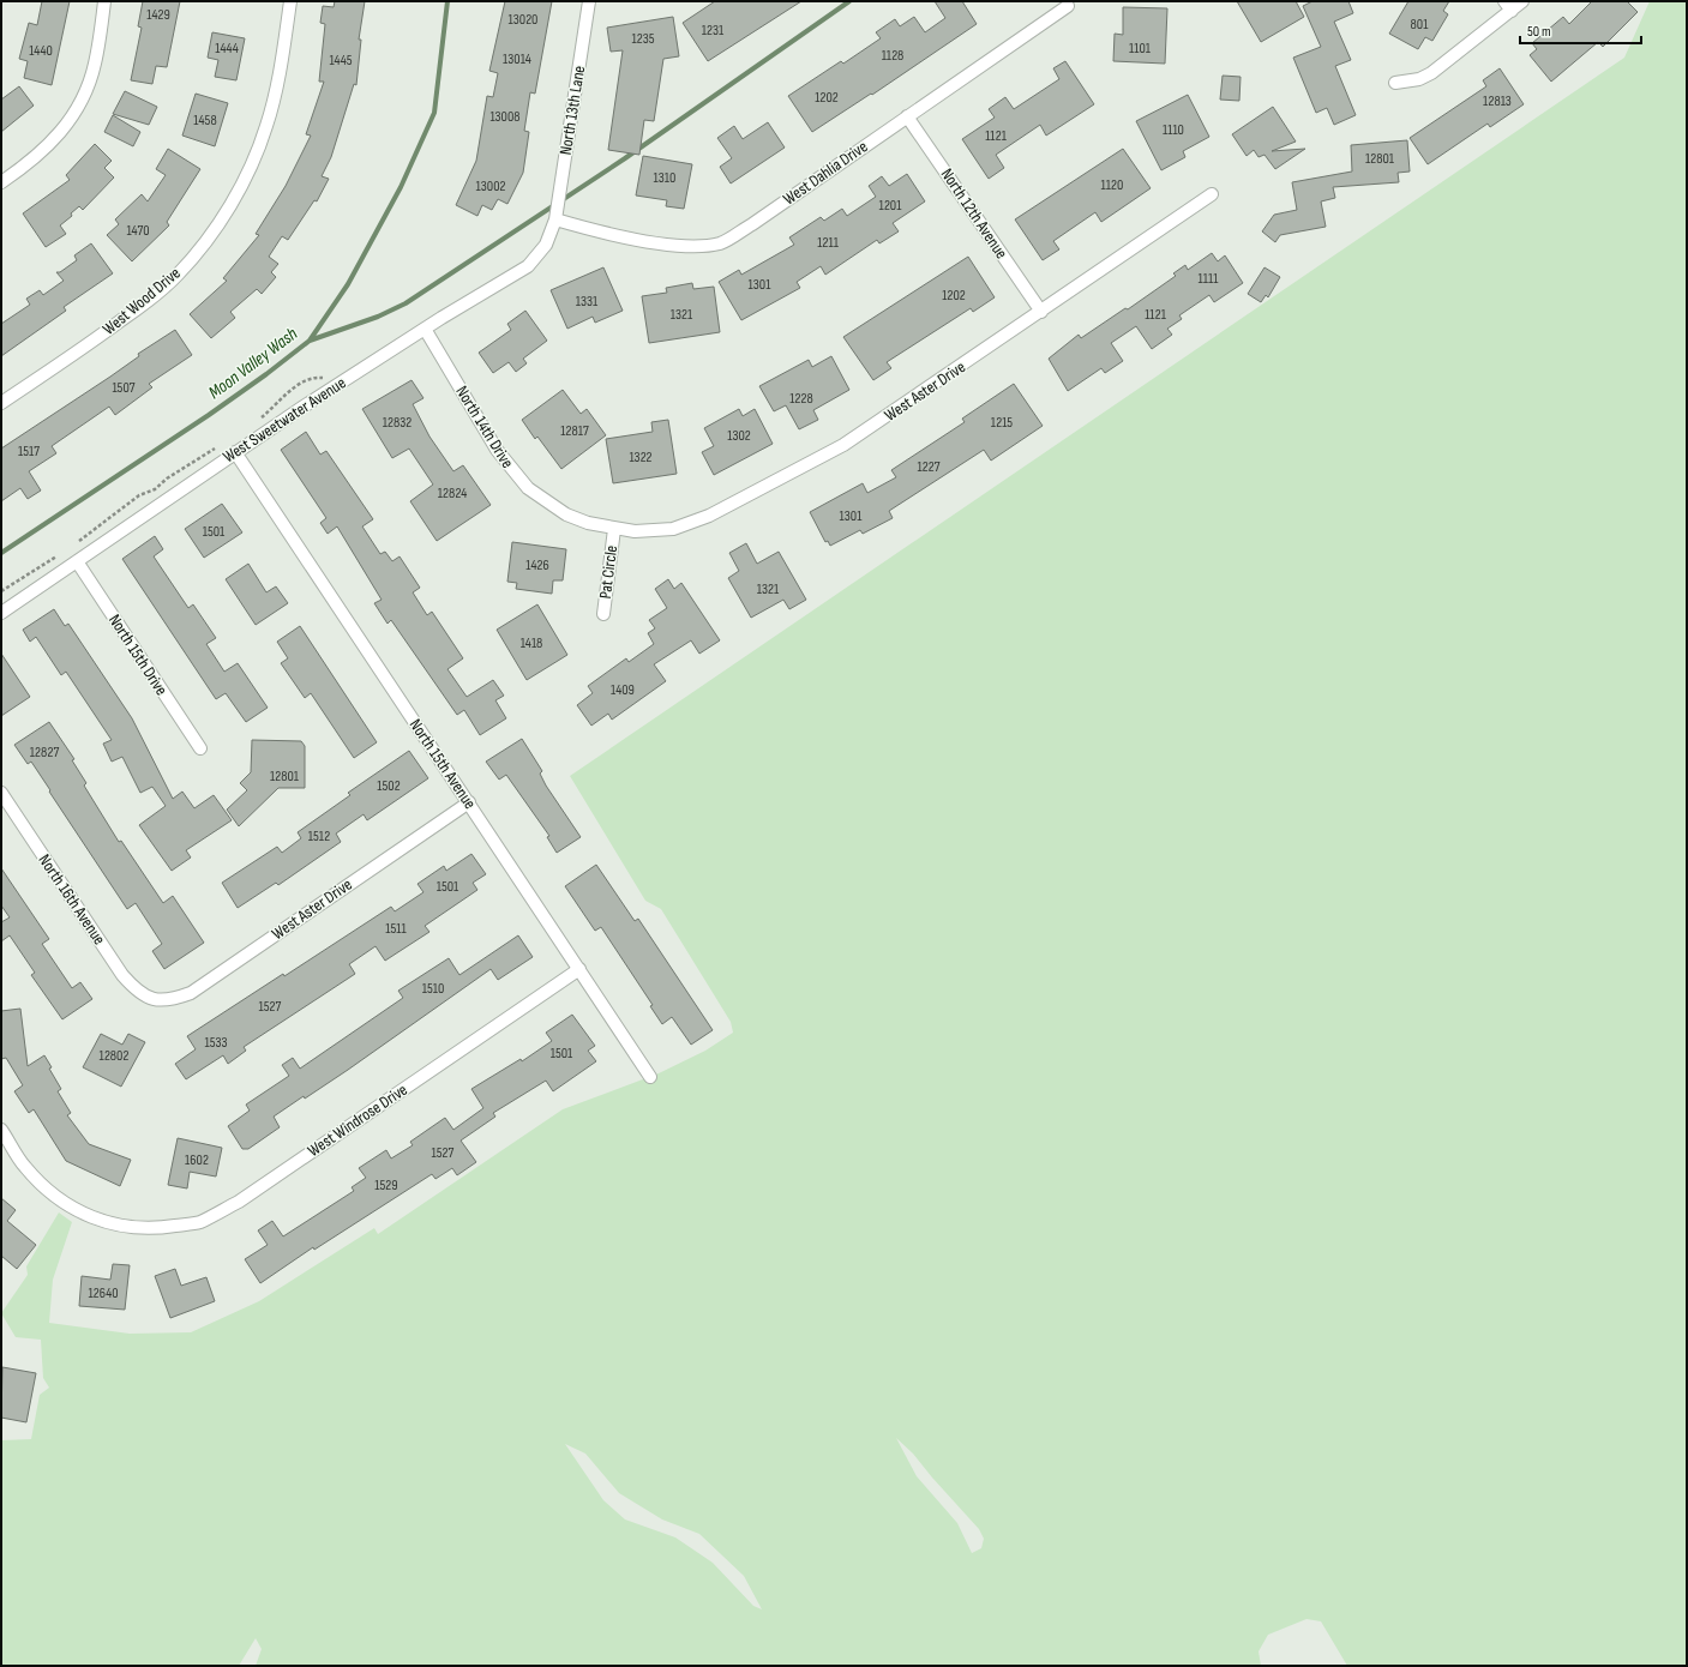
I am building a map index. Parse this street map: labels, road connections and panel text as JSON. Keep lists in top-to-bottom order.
{
  "streets": {
    "street": [
      "North 13th Lane",
      "West Dahlia Drive",
      "North 12th Avenue",
      "West Wood Drive",
      "West Aster Drive",
      "West Sweetwater Avenue",
      "North 14th Drive",
      "Pat Circle",
      "North 15th Drive",
      "North 15th Avenue",
      "North 16th Avenue",
      "West Windrose Drive"
    ]
  },
  "crossings": [
    ["North 13th Lane", "West Dahlia Drive"],
    ["North 13th Lane", "West Sweetwater Avenue"],
    ["West Dahlia Drive", "North 12th Avenue"],
    ["West Dahlia Drive", "West Sweetwater Avenue"],
    ["North 12th Avenue", "West Aster Drive"],
    ["West Aster Drive", "North 14th Drive"],
    ["West Aster Drive", "Pat Circle"],
    ["West Aster Drive", "North 15th Avenue"],
    ["West Aster Drive", "North 16th Avenue"],
    ["West Sweetwater Avenue", "North 14th Drive"],
    ["West Sweetwater Avenue", "North 15th Drive"],
    ["West Sweetwater Avenue", "North 15th Avenue"],
    ["North 14th Drive", "Pat Circle"],
    ["North 15th Avenue", "West Windrose Drive"]
  ],
  "water": ["Moon Valley Wash"],
  "house_numbers": [
    "1429",
    "13020",
    "801",
    "1231",
    "1235",
    "1444",
    "1101",
    "1440",
    "1128",
    "13014",
    "1445",
    "1202",
    "12813",
    "13008",
    "1458",
    "1110",
    "1121",
    "12801",
    "1310",
    "1120",
    "13002",
    "1201",
    "1470",
    "1211",
    "1111",
    "1301",
    "1202",
    "1331",
    "1321",
    "1121",
    "1507",
    "1228",
    "12832",
    "1215",
    "12817",
    "1302",
    "1517",
    "1322",
    "1227",
    "12824",
    "1301",
    "1501",
    "1426",
    "1321",
    "1418",
    "1409",
    "12827",
    "12801",
    "1502",
    "1512",
    "1501",
    "1511",
    "1510",
    "1527",
    "1533",
    "1501",
    "12802",
    "1527",
    "1602",
    "1529",
    "12640"
  ],
  "scale_bar": "50 m"
}
